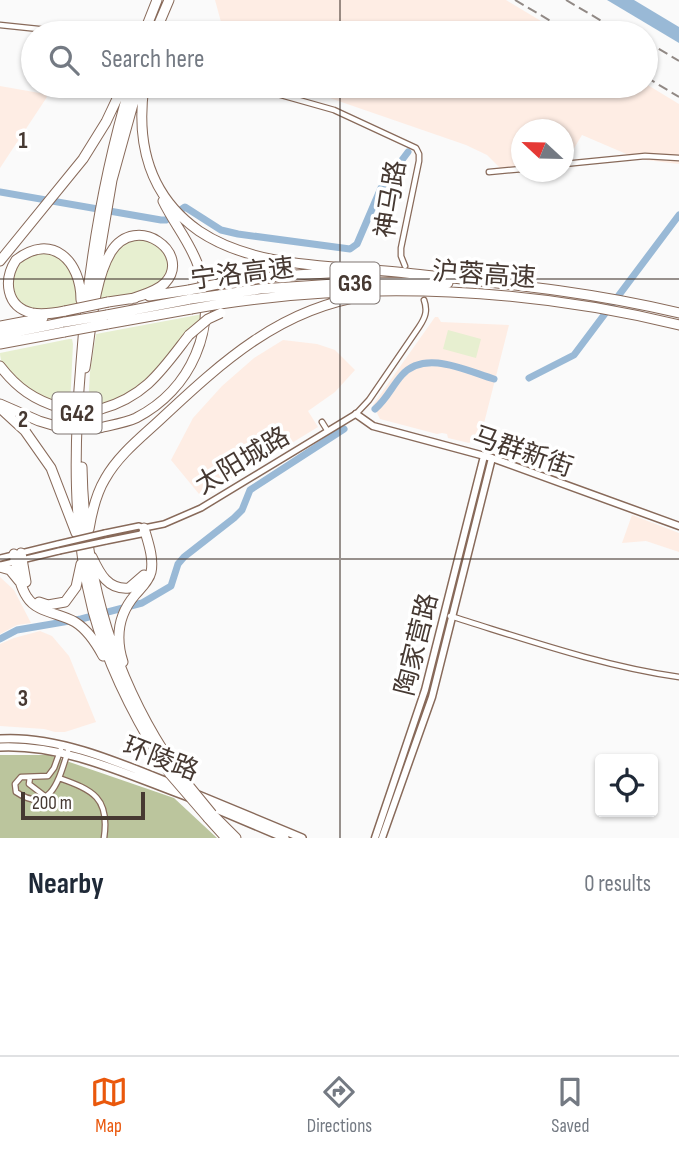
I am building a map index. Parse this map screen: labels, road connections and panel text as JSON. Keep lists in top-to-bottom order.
{
  "streets": {
    "highway": [
      "宁洛高速",
      "沪蓉高速",
      "G36",
      "G42"
    ],
    "main road": ["马群新街", "陶家营路", "环陵路"],
    "street": ["神马路", "太阳城路"]
  },
  "crossings": [
    ["宁洛高速", "沪蓉高速"],
    ["宁洛高速", "G42"],
    ["沪蓉高速", "G42"],
    ["马群新街", "太阳城路"],
    ["马群新街", "陶家营路"]
  ],
  "scale_bar": "200 m",
  "north": "left",
  "page": {
    "search": "Search here",
    "scale": "200 m",
    "heading": ["Nearby", "0 results"],
    "nav": ["Map", "Directions", "Saved"]
  },
  "grid": {
    "rows": ["1", "2", "3"]
  }
}
